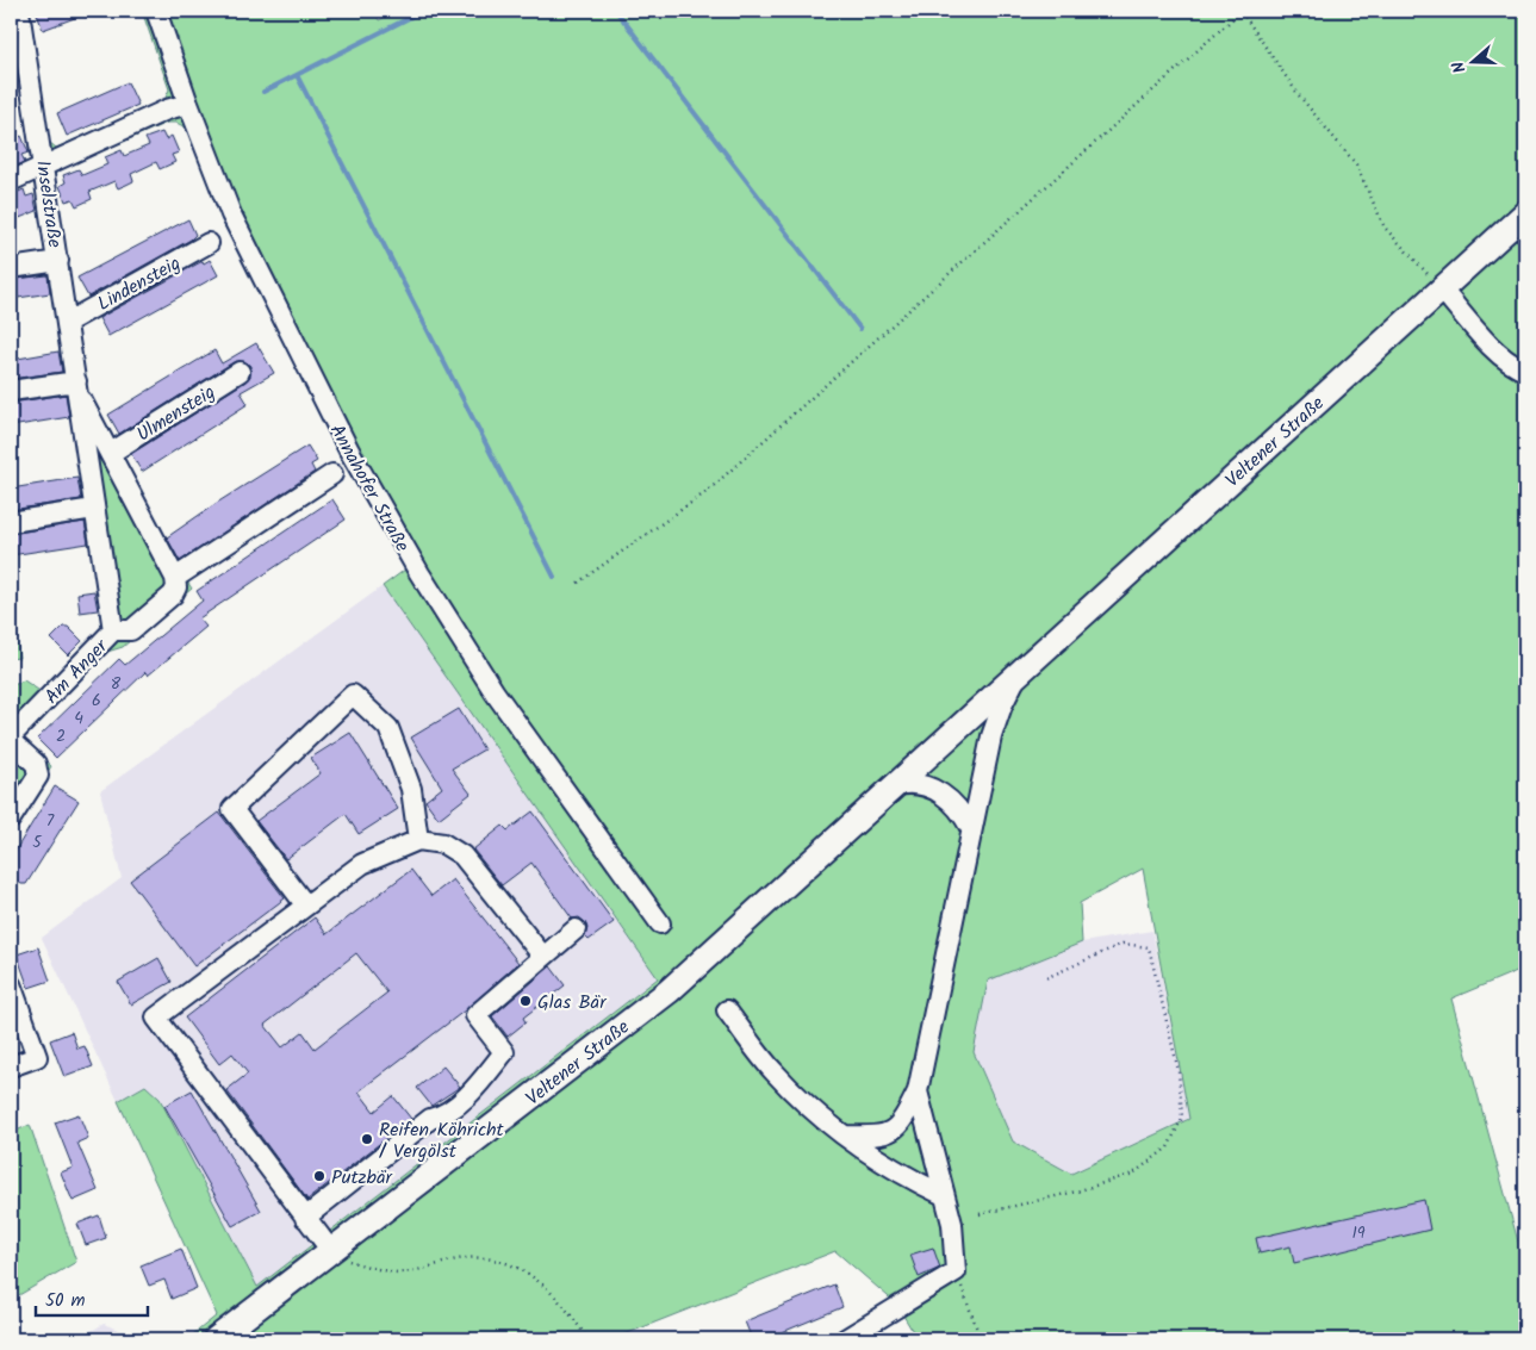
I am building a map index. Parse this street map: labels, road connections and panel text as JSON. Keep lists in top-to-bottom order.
{
  "streets": {
    "main road": ["Veltener Straße"],
    "street": [
      "Inselstraße",
      "Lindensteig",
      "Ulmensteig",
      "Annahofer Straße",
      "Am Anger"
    ]
  },
  "crossings": [
    ["Inselstraße", "Lindensteig"],
    ["Inselstraße", "Ulmensteig"],
    ["Inselstraße", "Am Anger"]
  ],
  "places": ["Glas Bär", "Reifen Köhricht / Vergölst", "Putzbär"],
  "house_numbers": [
    "8",
    "6",
    "4",
    "2",
    "7",
    "5",
    "19"
  ],
  "scale_bar": "50 m",
  "north": "left"
}
